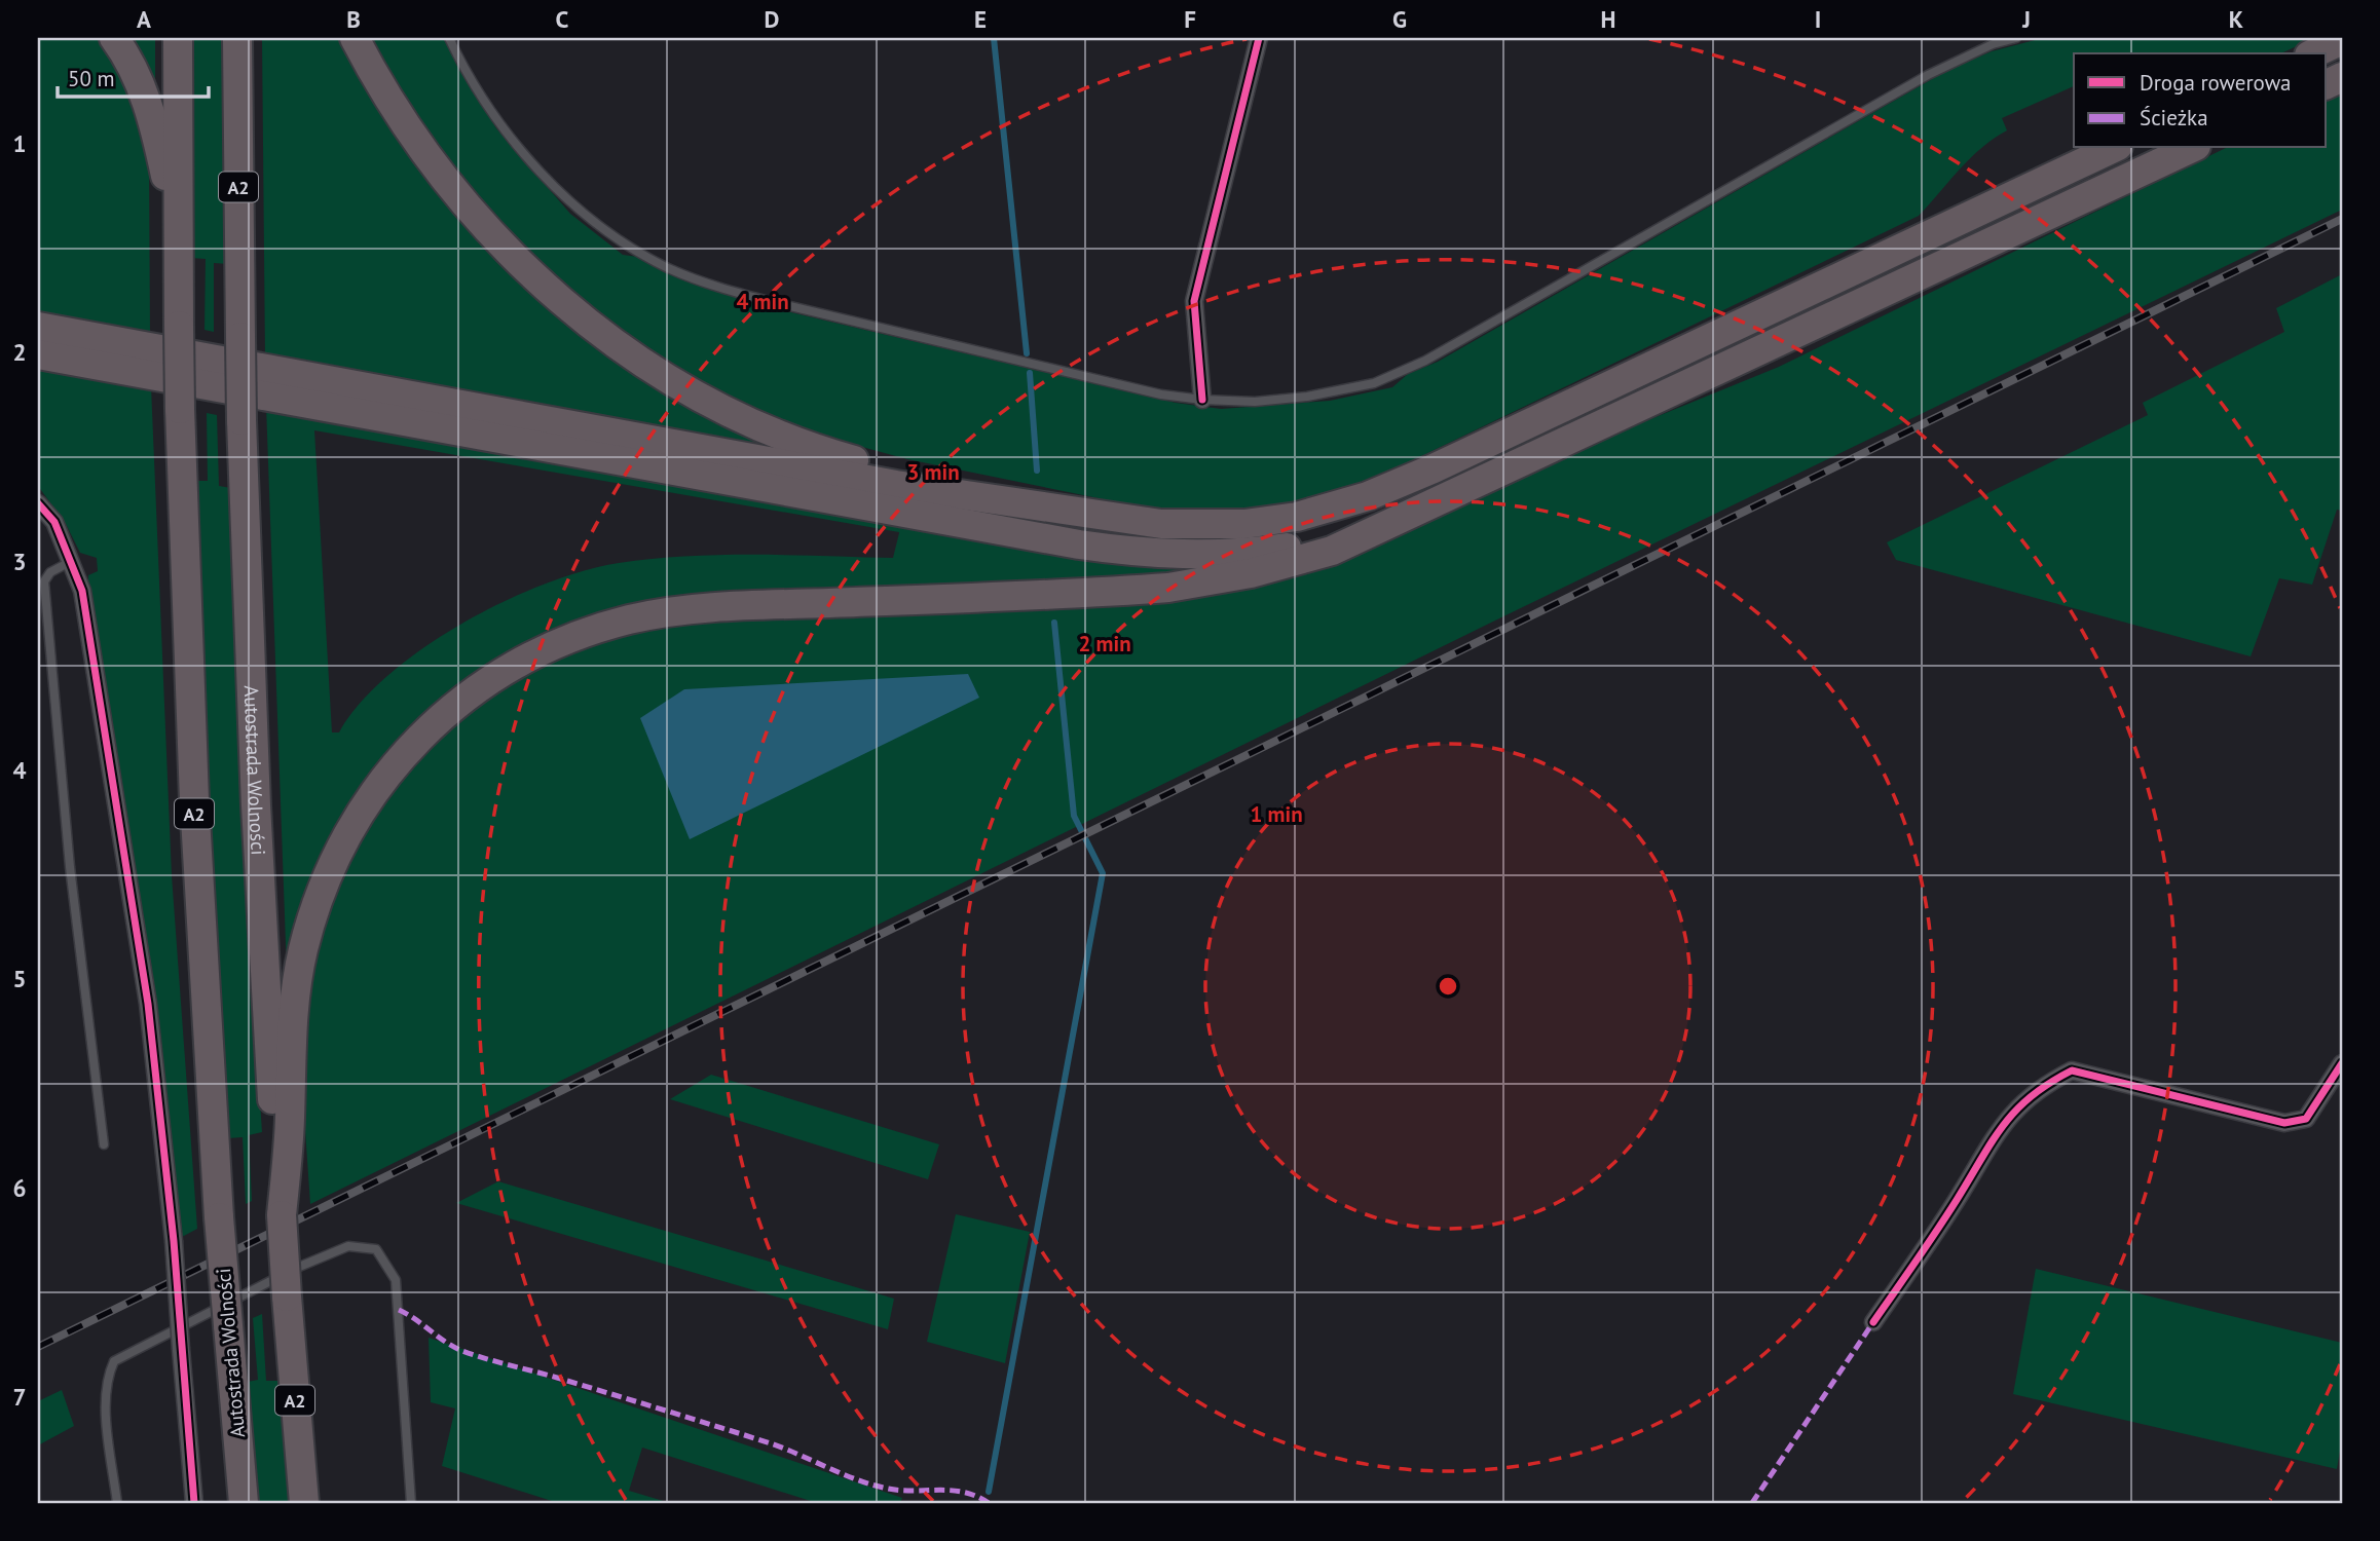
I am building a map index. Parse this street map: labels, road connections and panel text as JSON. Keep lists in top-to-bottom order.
{
  "streets": {
    "highway": ["A2", "Autostrada Wolności"]
  },
  "legend": ["Droga rowerowa", "Ścieżka"],
  "scale_bar": "50 m",
  "grid": {
    "columns": [
      "A",
      "B",
      "C",
      "D",
      "E",
      "F",
      "G",
      "H",
      "I",
      "J",
      "K"
    ],
    "rows": [
      "1",
      "2",
      "3",
      "4",
      "5",
      "6",
      "7"
    ]
  },
  "rings": [
    "4 min",
    "3 min",
    "2 min",
    "1 min"
  ]
}
